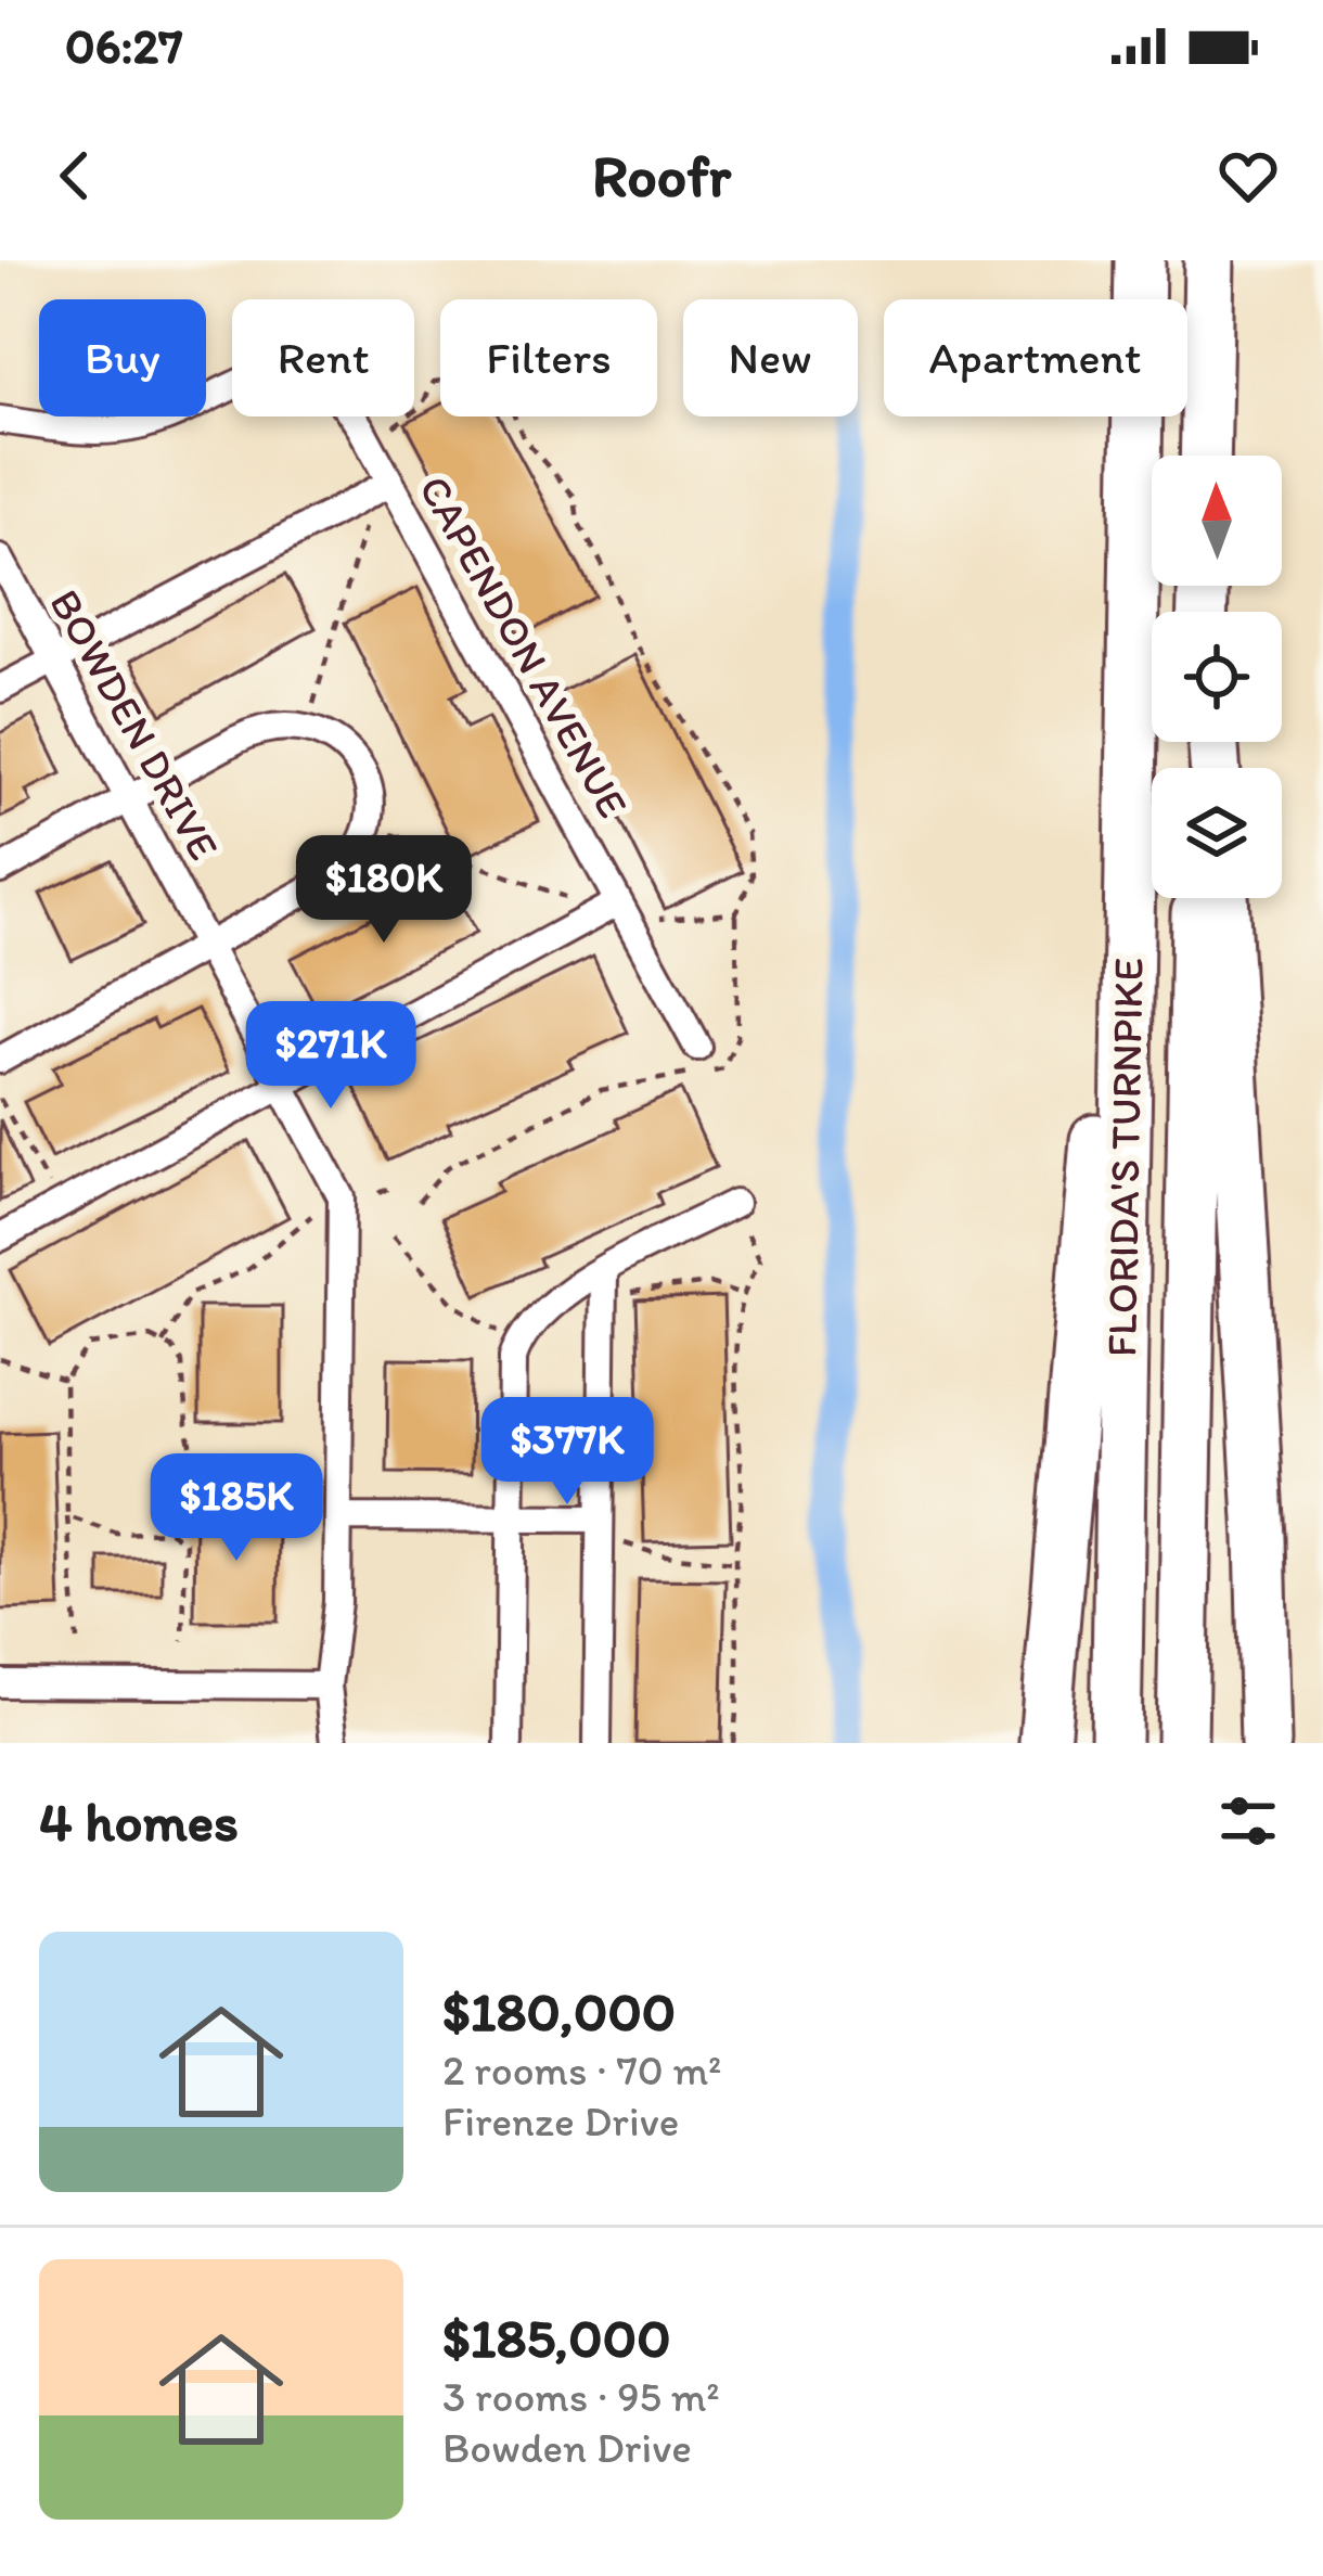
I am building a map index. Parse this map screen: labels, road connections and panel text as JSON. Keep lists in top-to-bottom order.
{
  "streets": {
    "highway": ["FLORIDA'S TURNPIKE"],
    "street": ["CAPENDON AVENUE", "BOWDEN DRIVE"]
  },
  "north": "top",
  "page": {
    "status": "06:27",
    "header": "Roofr",
    "chip": [
      "Buy",
      "Rent",
      "Filters",
      "New",
      "Apartment"
    ],
    "price": [
      "$180K",
      "$271K",
      "$377K",
      "$185K"
    ],
    "heading": "4 homes",
    "list": [
      {
        "name": "$180,000",
        "note": "2 rooms · 70 m² · Firenze Drive"
      },
      {
        "name": "$185,000",
        "note": "3 rooms · 95 m² · Bowden Drive"
      }
    ]
  }
}
